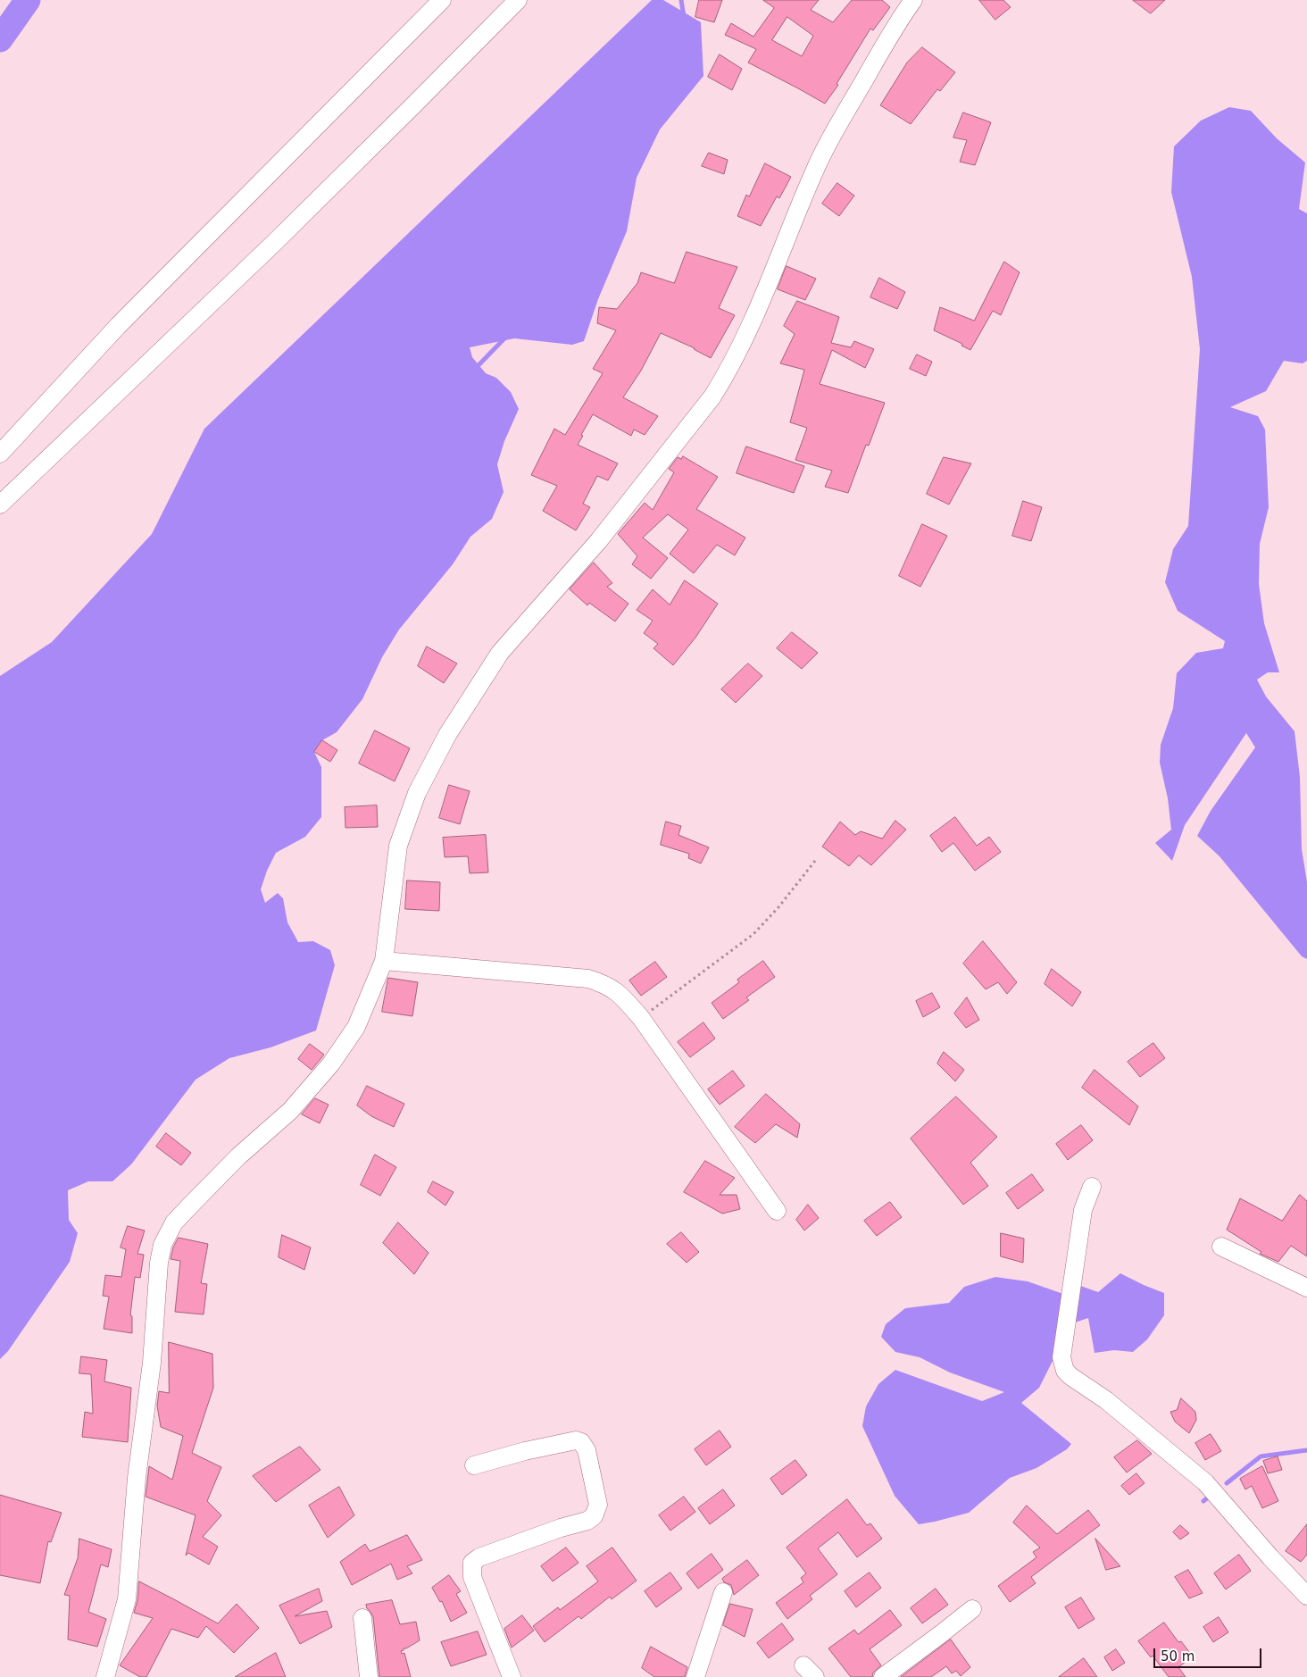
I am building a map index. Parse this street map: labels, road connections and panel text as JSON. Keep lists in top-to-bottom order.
{
  "scale_bar": "50 m"
}
